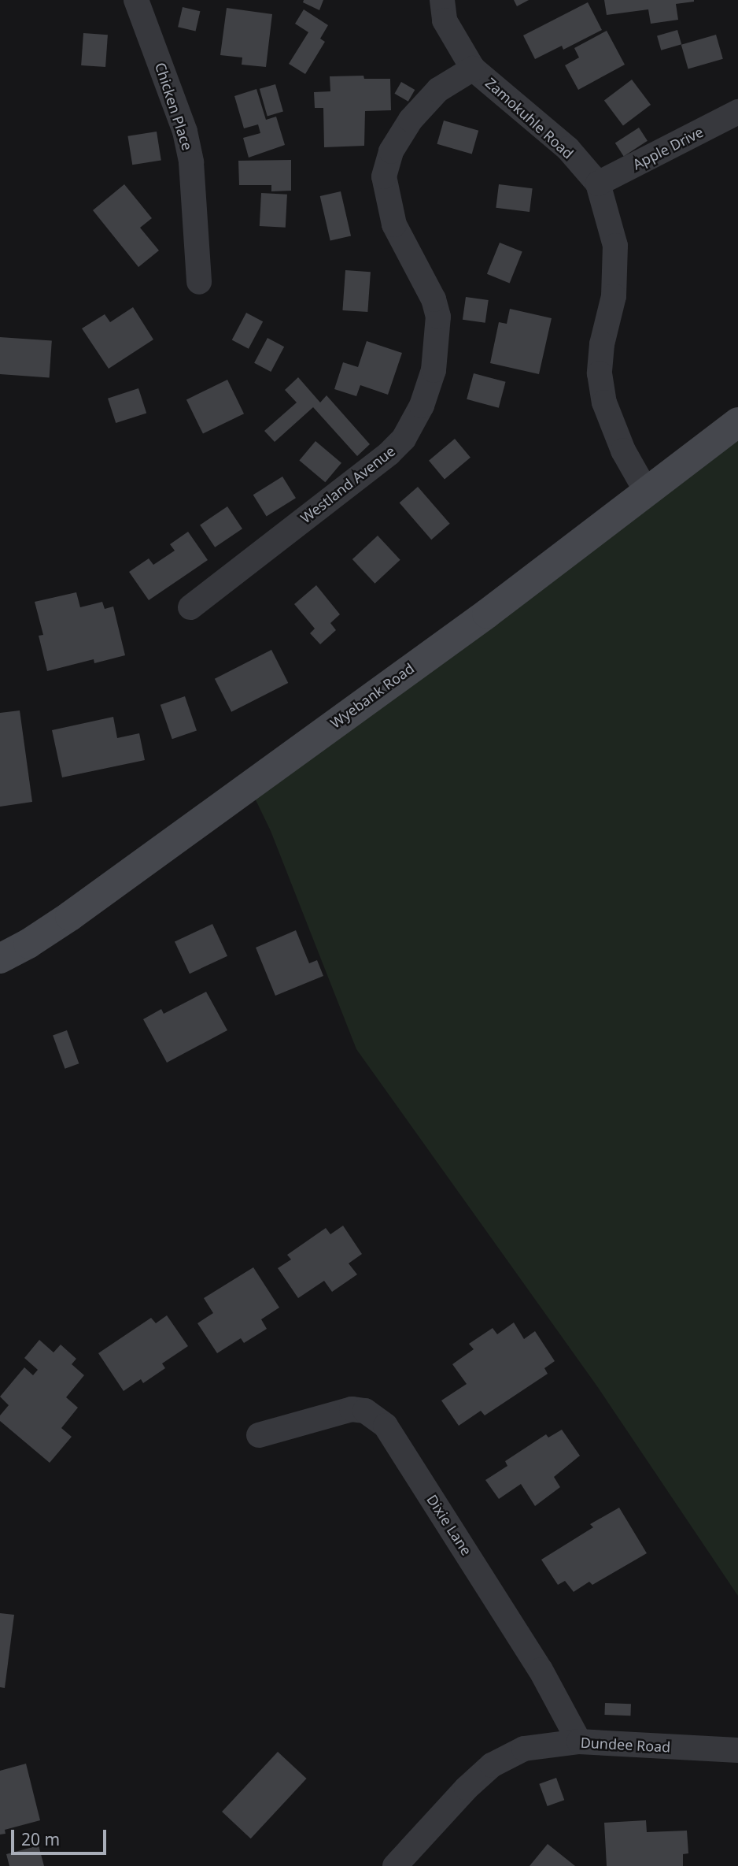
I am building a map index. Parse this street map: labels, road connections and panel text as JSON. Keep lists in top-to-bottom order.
{
  "streets": {
    "street": [
      "Chicken Place",
      "Zamokuhle Road",
      "Apple Drive",
      "Westland Avenue",
      "Wyebank Road",
      "Dixie Lane",
      "Dundee Road"
    ]
  },
  "crossings": [
    ["Zamokuhle Road", "Apple Drive"],
    ["Zamokuhle Road", "Westland Avenue"],
    ["Zamokuhle Road", "Wyebank Road"],
    ["Dixie Lane", "Dundee Road"]
  ],
  "scale_bar": "20 m"
}
